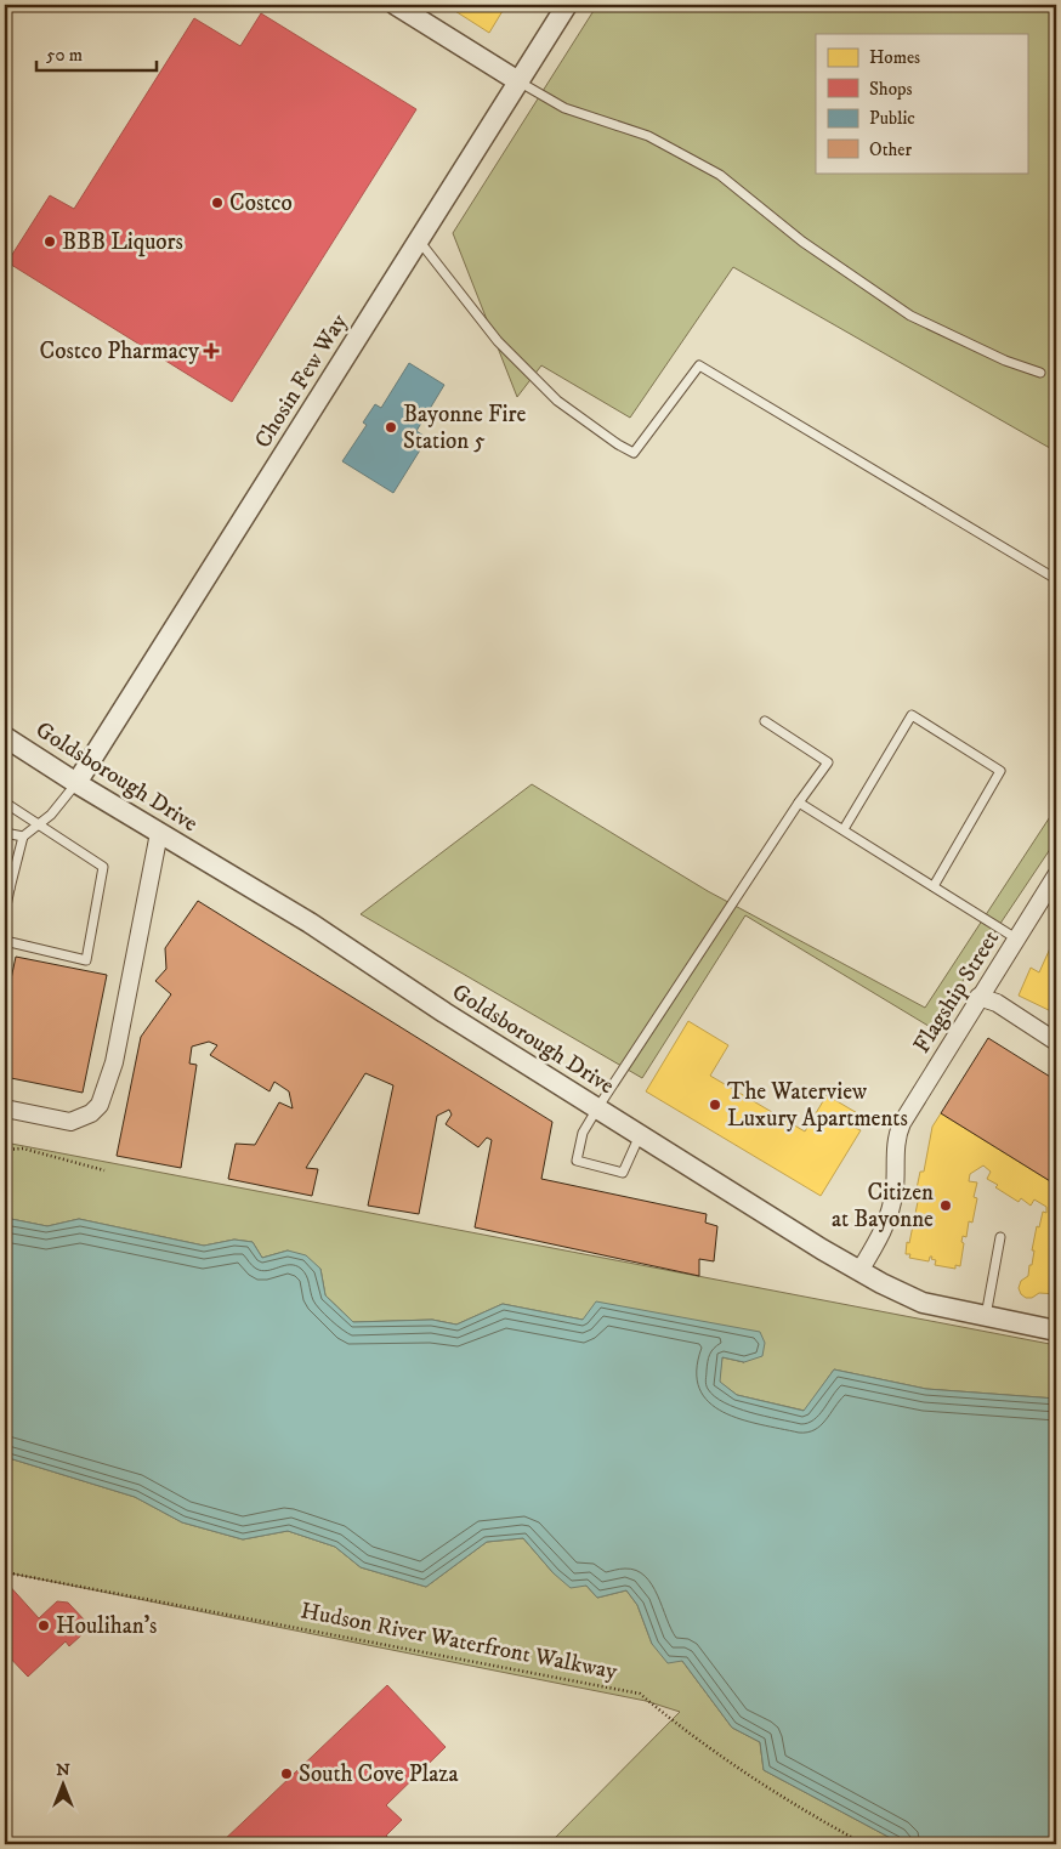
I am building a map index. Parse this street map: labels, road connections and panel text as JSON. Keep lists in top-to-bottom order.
{
  "streets": {
    "street": ["Chosin Few Way", "Goldsborough Drive", "Flagship Street"],
    "path": ["Hudson River Waterfront Walkway"]
  },
  "crossings": [
    ["Chosin Few Way", "Goldsborough Drive"],
    ["Goldsborough Drive", "Flagship Street"]
  ],
  "places": {
    "other": [
      "Costco",
      "BBB Liquors",
      "Bayonne Fire Station 5",
      "The Waterview Luxury Apartments",
      "Citizen at Bayonne",
      "Houlihan's",
      "South Cove Plaza"
    ],
    "health": ["Costco Pharmacy"]
  },
  "legend": [
    "Homes",
    "Shops",
    "Public",
    "Other"
  ],
  "scale_bar": "50 m",
  "north": "top"
}
